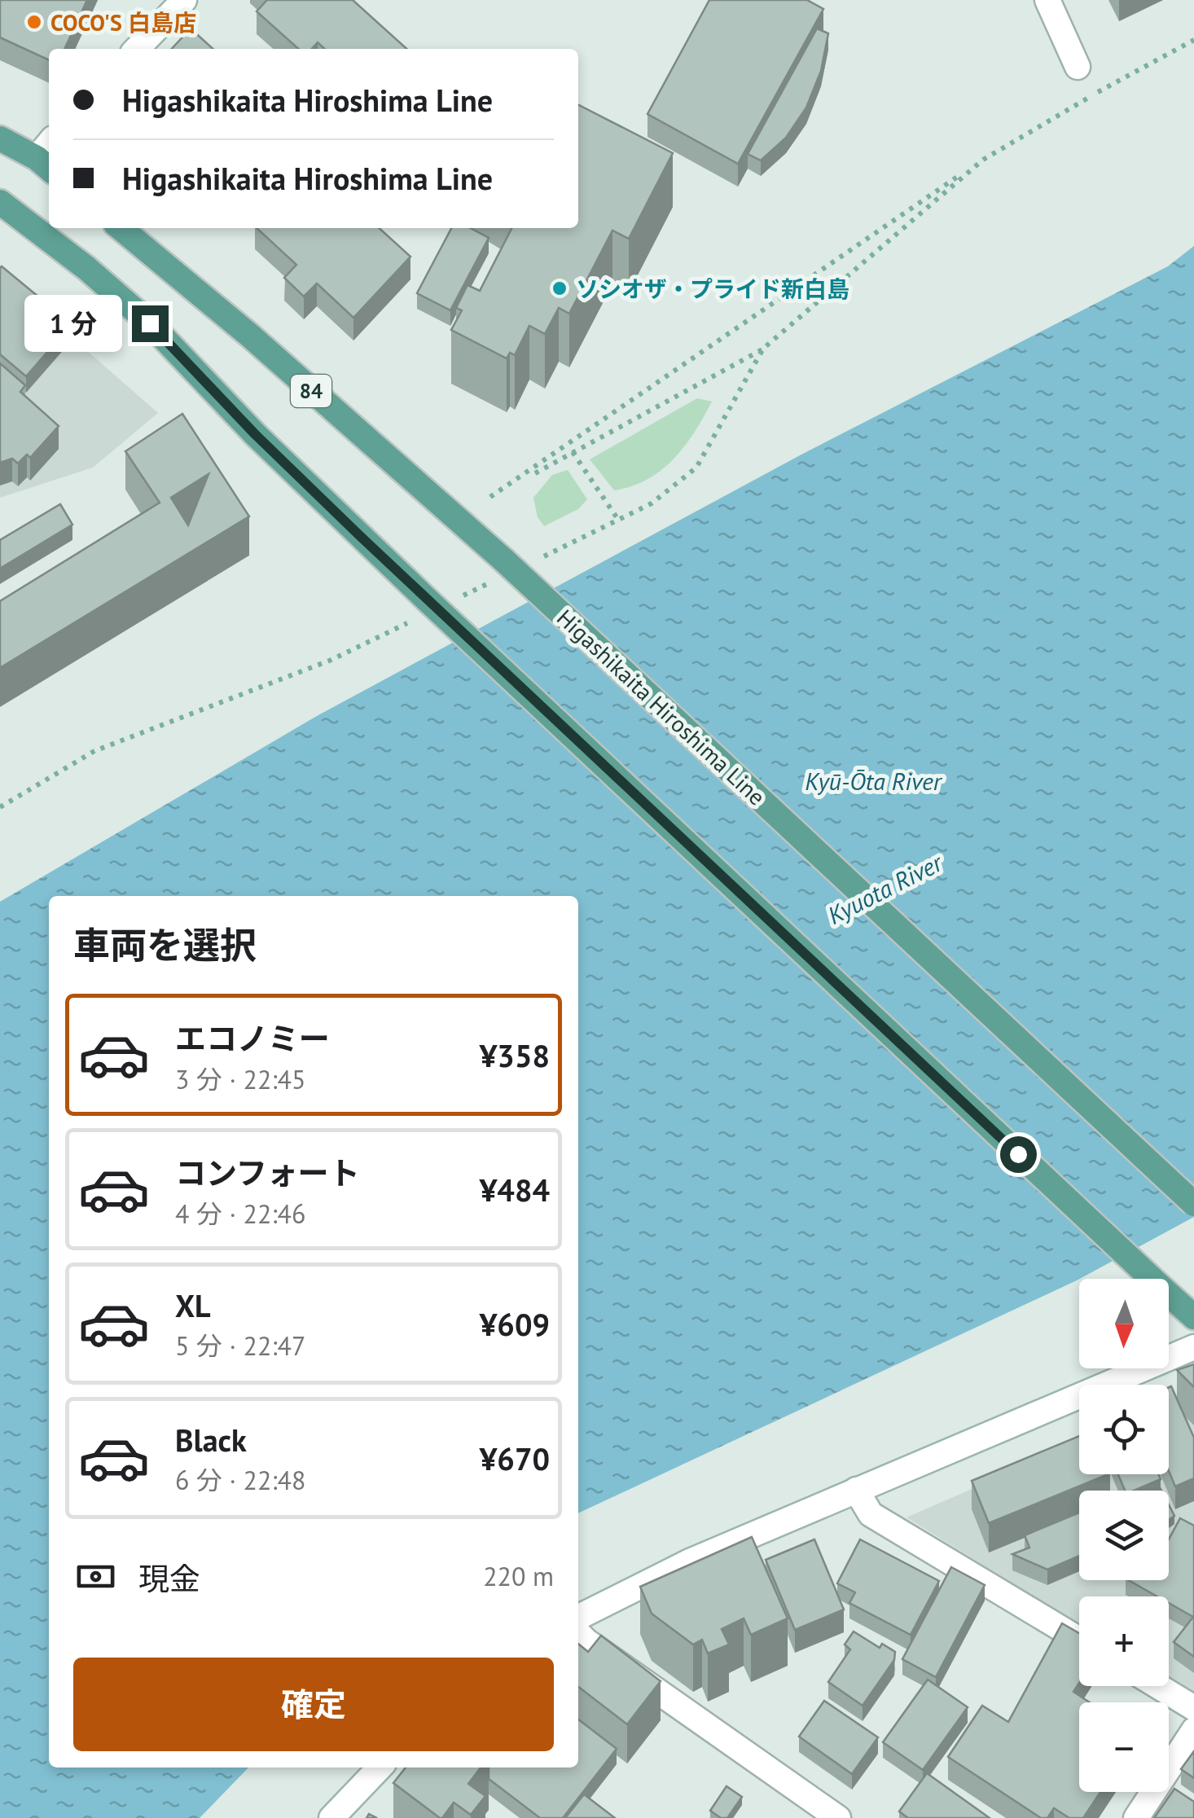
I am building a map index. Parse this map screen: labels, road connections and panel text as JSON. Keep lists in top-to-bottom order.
{
  "streets": {
    "main road": ["84", "Higashikaita Hiroshima Line"]
  },
  "water": ["Kyū-Ōta River", "Kyuota River"],
  "places": ["COCO'S 白島店", "ソシオザ・プライド新白島"],
  "north": "bottom",
  "page": {
    "banner": ["Higashikaita Hiroshima Line", "Higashikaita Hiroshima Line"],
    "bubble": "1 分",
    "heading": "車両を選択",
    "list": [
      {
        "name": "エコノミー",
        "note": "3 分 · 22:45",
        "value": "¥358"
      },
      {
        "name": "コンフォート",
        "note": "4 分 · 22:46",
        "value": "¥484"
      },
      {
        "name": "XL",
        "note": "5 分 · 22:47",
        "value": "¥609"
      },
      {
        "name": "Black",
        "note": "6 分 · 22:48",
        "value": "¥670"
      }
    ],
    "map_buttons": ["+", "−"],
    "pay": ["現金", "220 m"],
    "buttons": "確定"
  }
}
